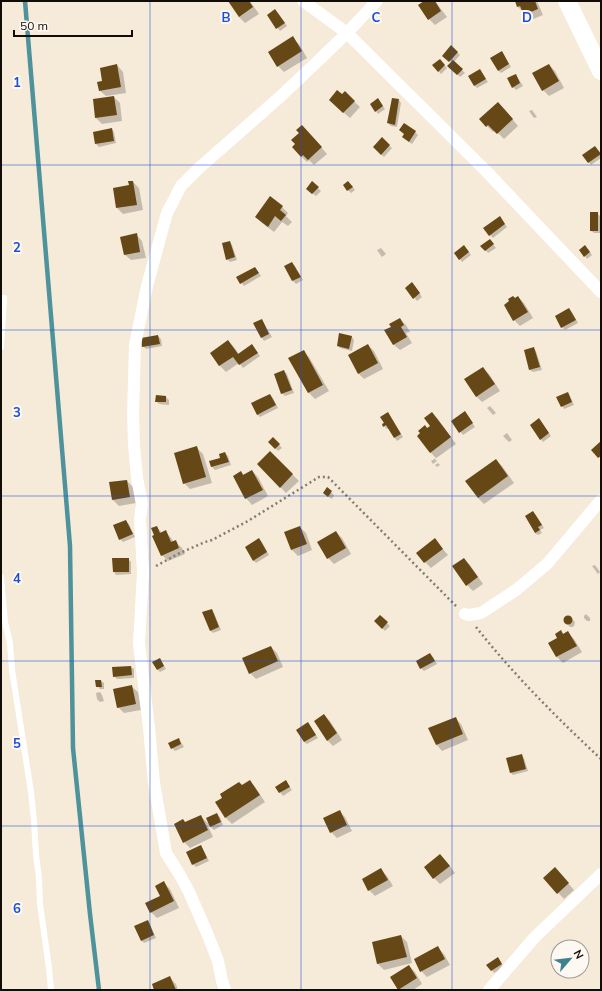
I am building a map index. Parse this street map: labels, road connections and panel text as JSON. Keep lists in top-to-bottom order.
{
  "scale_bar": "50 m",
  "north": "top right",
  "grid": {
    "columns": ["B", "C", "D"],
    "rows": [
      "1",
      "2",
      "3",
      "4",
      "5",
      "6"
    ]
  }
}
